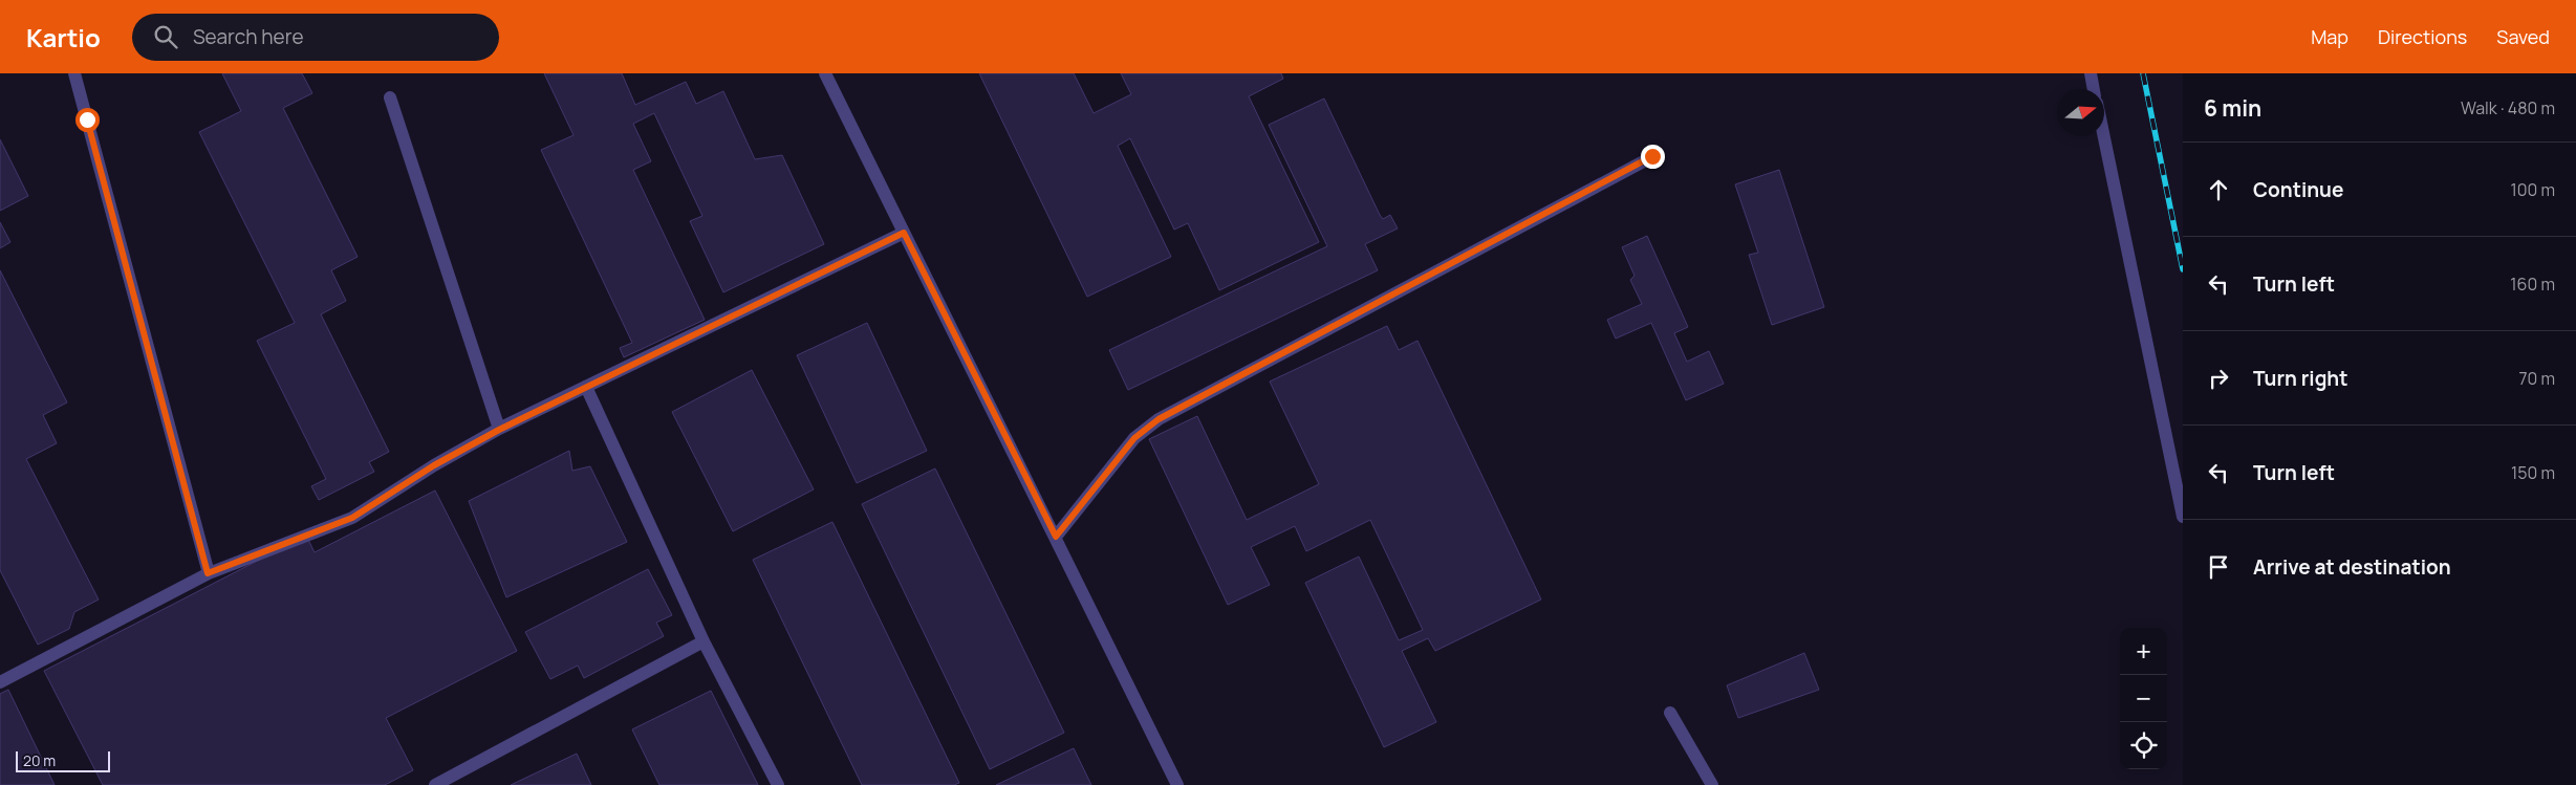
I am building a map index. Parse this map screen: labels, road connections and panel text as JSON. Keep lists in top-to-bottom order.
{
  "scale_bar": "20 m",
  "north": "right",
  "page": {
    "header": "Kartio",
    "search": "Search here",
    "nav": ["Map", "Directions", "Saved"],
    "heading": ["6 min", "Walk · 480 m"],
    "list": [
      ["Continue", "100 m"],
      ["Turn left", "160 m"],
      ["Turn right", "70 m"],
      ["Turn left", "150 m"],
      "Arrive at destination"
    ],
    "map_buttons": ["+", "−"],
    "scale": "20 m"
  }
}
